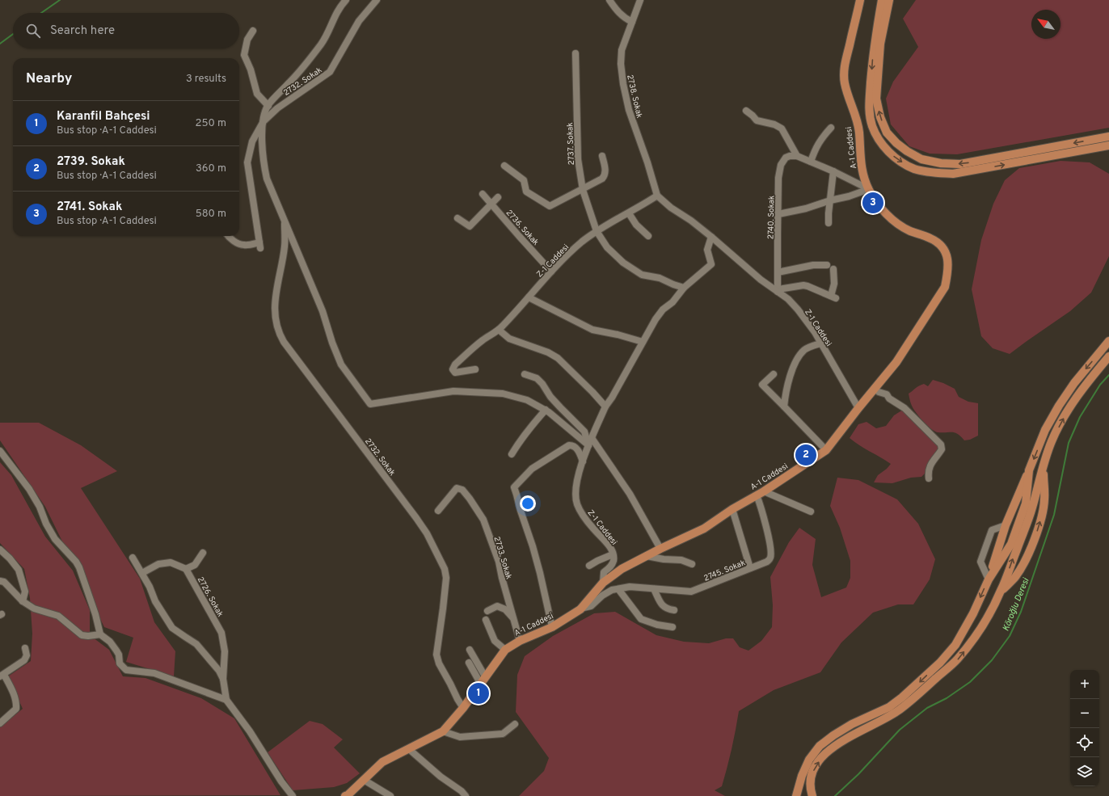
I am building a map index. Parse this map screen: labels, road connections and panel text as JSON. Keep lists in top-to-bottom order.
{
  "streets": {
    "main road": ["A-1 Caddesi"],
    "street": [
      "2732. Sokak",
      "2738. Sokak",
      "2737. Sokak",
      "2740. Sokak",
      "2736. Sokak",
      "Z-1 Caddesi",
      "2733. Sokak",
      "2745. Sokak",
      "2726. Sokak"
    ]
  },
  "crossings": [
    ["2732. Sokak", "A-1 Caddesi"],
    ["2738. Sokak", "Z-1 Caddesi"],
    ["2737. Sokak", "Z-1 Caddesi"],
    ["A-1 Caddesi", "Z-1 Caddesi"],
    ["A-1 Caddesi", "2733. Sokak"],
    ["A-1 Caddesi", "2745. Sokak"],
    ["2740. Sokak", "Z-1 Caddesi"],
    ["2736. Sokak", "Z-1 Caddesi"]
  ],
  "water": ["Köroğlu Deresi"],
  "north": "top left",
  "page": {
    "search": "Search here",
    "heading": ["Nearby", "3 results"],
    "list": [
      {
        "mark": "1",
        "name": "Karanfil Bahçesi",
        "note": "Bus stop · A-1 Caddesi",
        "value": "250 m"
      },
      {
        "mark": "2",
        "name": "2739. Sokak",
        "note": "Bus stop · A-1 Caddesi",
        "value": "360 m"
      },
      {
        "mark": "3",
        "name": "2741. Sokak",
        "note": "Bus stop · A-1 Caddesi",
        "value": "580 m"
      }
    ],
    "pins": ["3", "2", "1"],
    "map_buttons": ["+", "−"]
  }
}
